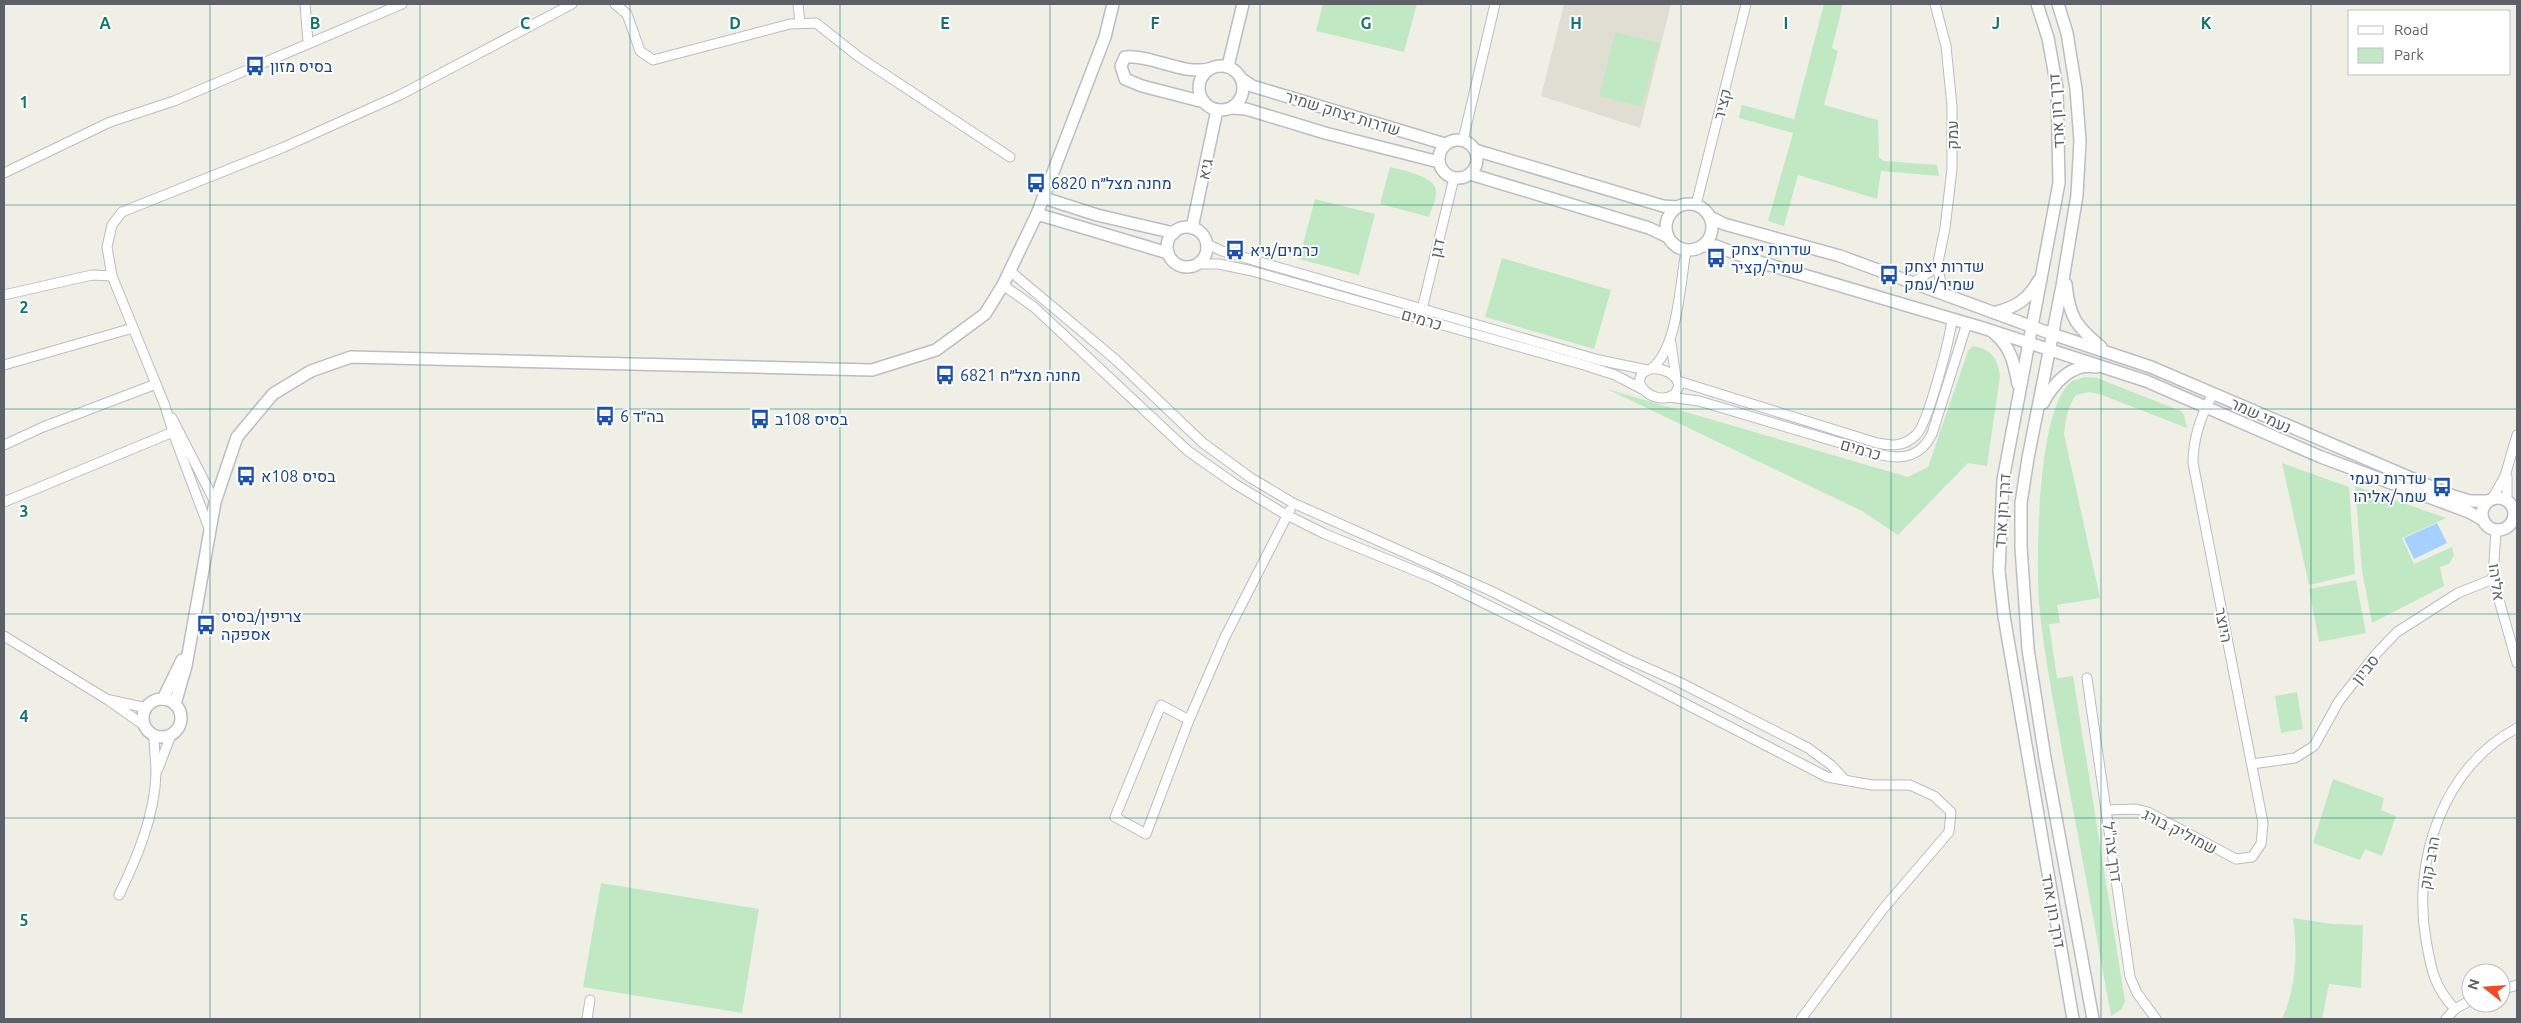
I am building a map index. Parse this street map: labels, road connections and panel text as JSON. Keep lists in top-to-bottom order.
{
  "streets": {
    "street": [
      "קציר",
      "דרך רון ארד",
      "שדרות יצחק שמיר",
      "עמק",
      "גיא",
      "דגן",
      "כרמים",
      "נעמי שמר",
      "אליהו",
      "היוצר",
      "סביון",
      "שמוליק בורג",
      "דרך צה\"ל",
      "הרב קוק"
    ]
  },
  "crossings": [
    ["דרך רון ארד", "נעמי שמר"],
    ["שדרות יצחק שמיר", "גיא"],
    ["שדרות יצחק שמיר", "דגן"],
    ["גיא", "כרמים"],
    ["דגן", "כרמים"],
    ["נעמי שמר", "אליהו"],
    ["נעמי שמר", "היוצר"],
    ["אליהו", "סביון"],
    ["היוצר", "סביון"],
    ["היוצר", "שמוליק בורג"],
    ["שמוליק בורג", "דרך צה\"ל"]
  ],
  "places": {
    "bus stop": [
      "בסיס מזון",
      "מחנה מצל״ח 6820",
      "כרמים/גיא",
      "שדרות יצחק שמיר/קציר",
      "שדרות יצחק שמיר/עמק",
      "מחנה מצל״ח 6821",
      "בה״ד 6",
      "בסיס 108ב",
      "בסיס 108א",
      "שדרות נעמי שמר/אליהו",
      "צריפין/בסיס אספקה"
    ]
  },
  "legend": ["Road", "Park"],
  "north": "left",
  "grid": {
    "columns": [
      "A",
      "B",
      "C",
      "D",
      "E",
      "F",
      "G",
      "H",
      "I",
      "J",
      "K"
    ],
    "rows": [
      "1",
      "2",
      "3",
      "4",
      "5"
    ]
  }
}
